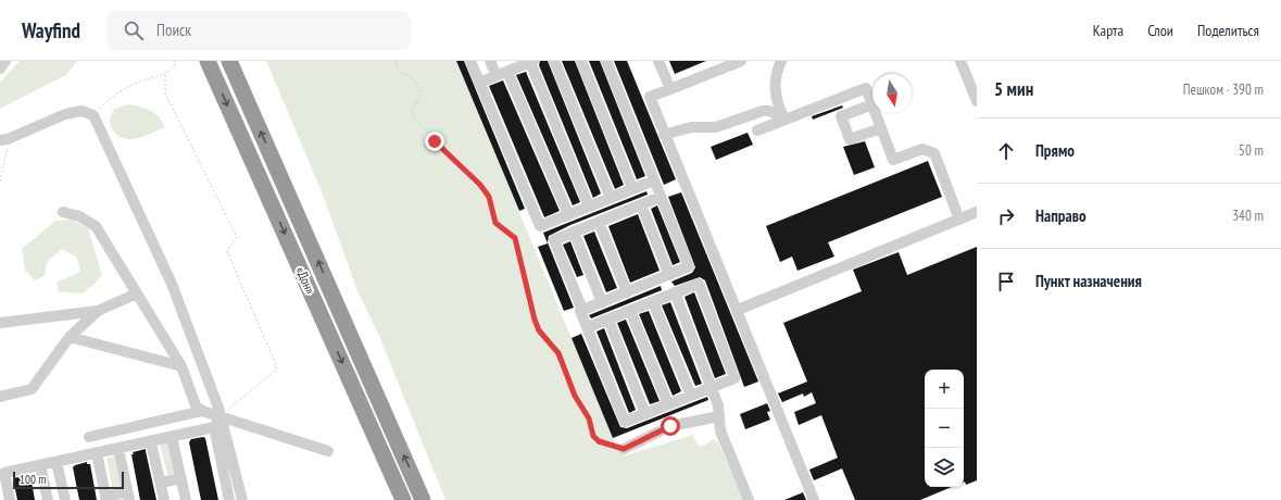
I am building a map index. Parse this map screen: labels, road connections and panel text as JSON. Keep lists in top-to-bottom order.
{
  "streets": {
    "highway": ["«Дон»"]
  },
  "scale_bar": "100 m",
  "north": "bottom",
  "page": {
    "header": "Wayfind",
    "search": "Поиск",
    "nav": ["Карта", "Слои", "Поделиться"],
    "heading": ["5 мин", "Пешком · 390 m"],
    "list": [
      ["Прямо", "50 m"],
      ["Направо", "340 m"],
      "Пункт назначения"
    ],
    "map_buttons": ["+", "−"],
    "scale": "100 m"
  }
}
